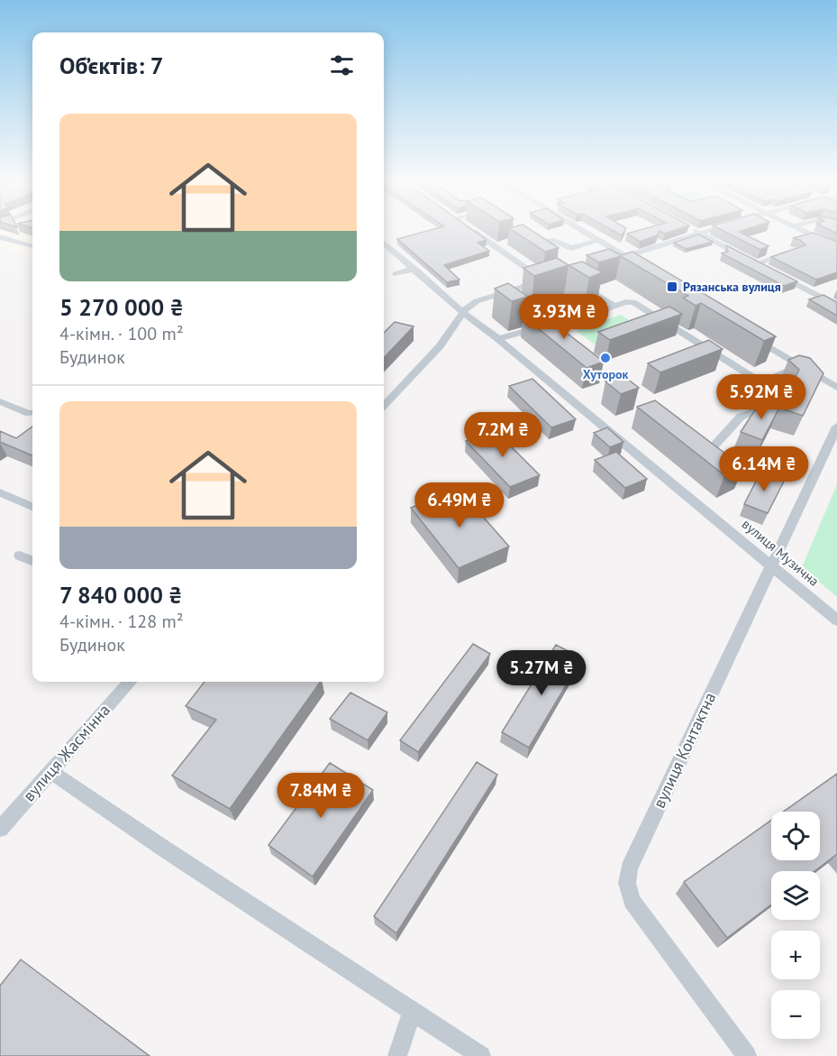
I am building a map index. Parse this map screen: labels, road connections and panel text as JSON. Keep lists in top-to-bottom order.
{
  "streets": {
    "street": ["вулиця Музична", "вулиця Контактна", "вулиця Жасмінна"]
  },
  "crossings": [
    ["вулиця Музична", "вулиця Контактна"]
  ],
  "places": {
    "transit": ["Рязанська вулиця"],
    "other": ["Хуторок"]
  },
  "page": {
    "heading": "Об’єктів: 7",
    "list": [
      {
        "name": "5 270 000 ₴",
        "note": "4-кімн. · 100 m² · Будинок"
      },
      {
        "name": "7 840 000 ₴",
        "note": "4-кімн. · 128 m² · Будинок"
      }
    ],
    "price": [
      "3.93M ₴",
      "5.92M ₴",
      "7.2M ₴",
      "6.14M ₴",
      "6.49M ₴",
      "5.27M ₴",
      "7.84M ₴"
    ],
    "map_buttons": ["+", "−"]
  }
}
